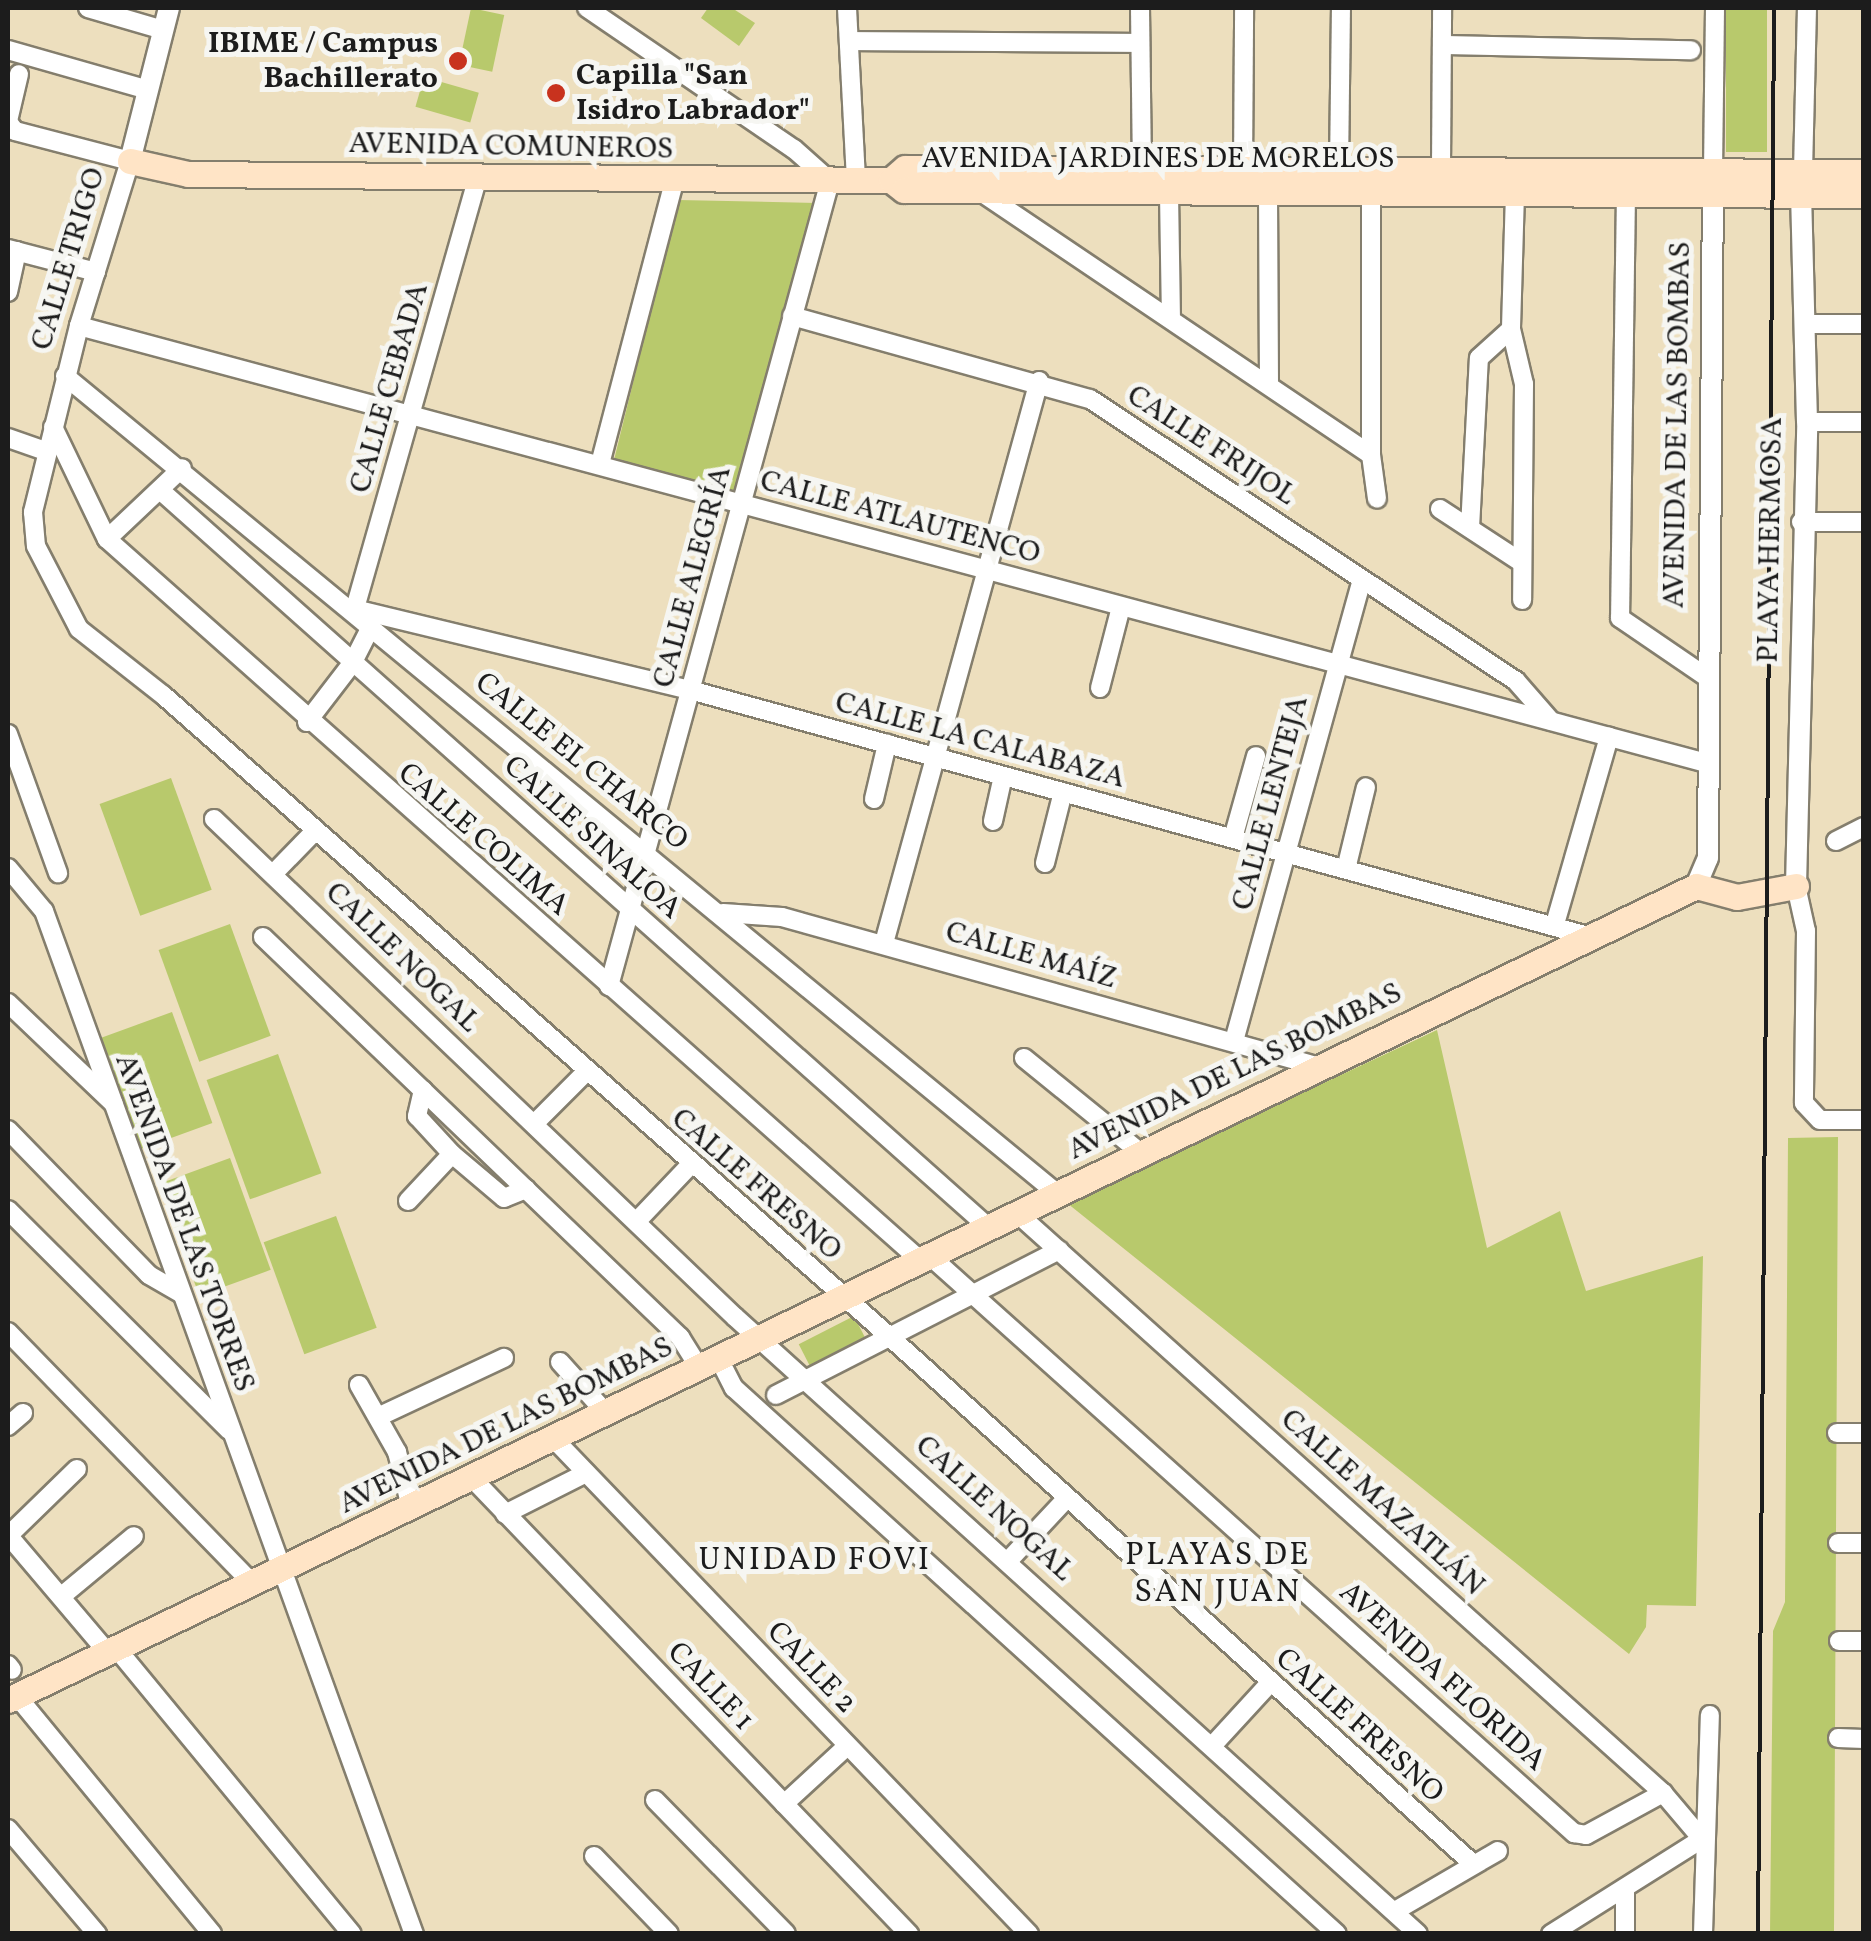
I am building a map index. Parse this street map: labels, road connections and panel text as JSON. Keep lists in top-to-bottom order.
{
  "streets": {
    "main road": ["AVENIDA COMUNEROS", "AVENIDA JARDINES DE MORELOS", "AVENIDA DE LAS BOMBAS"],
    "street": [
      "CALLE TRIGO",
      "CALLE CEBADA",
      "CALLE FRIJOL",
      "CALLE ATLAUTENCO",
      "PLAYA HERMOSA",
      "CALLE ALEGRÍA",
      "CALLE LA CALABAZA",
      "CALLE EL CHARCO",
      "CALLE LENTEJA",
      "CALLE SINALOA",
      "CALLE COLIMA",
      "CALLE MAÍZ",
      "CALLE NOGAL",
      "CALLE FRESNO",
      "AVENIDA DE LAS TORRES",
      "CALLE MAZATLÁN",
      "CALLE 2",
      "AVENIDA FLORIDA",
      "CALLE 1"
    ]
  },
  "crossings": [
    ["AVENIDA COMUNEROS", "AVENIDA JARDINES DE MORELOS"],
    ["AVENIDA COMUNEROS", "CALLE TRIGO"],
    ["AVENIDA COMUNEROS", "CALLE CEBADA"],
    ["AVENIDA COMUNEROS", "CALLE ALEGRÍA"],
    ["AVENIDA JARDINES DE MORELOS", "AVENIDA DE LAS BOMBAS"],
    ["AVENIDA JARDINES DE MORELOS", "PLAYA HERMOSA"],
    ["CALLE TRIGO", "CALLE ATLAUTENCO"],
    ["CALLE TRIGO", "CALLE EL CHARCO"],
    ["CALLE TRIGO", "CALLE COLIMA"],
    ["CALLE TRIGO", "CALLE FRESNO"],
    ["CALLE CEBADA", "CALLE ATLAUTENCO"],
    ["CALLE CEBADA", "CALLE LA CALABAZA"],
    ["CALLE CEBADA", "CALLE EL CHARCO"],
    ["AVENIDA DE LAS BOMBAS", "CALLE ATLAUTENCO"],
    ["AVENIDA DE LAS BOMBAS", "CALLE LA CALABAZA"],
    ["AVENIDA DE LAS BOMBAS", "CALLE EL CHARCO"],
    ["AVENIDA DE LAS BOMBAS", "CALLE SINALOA"],
    ["AVENIDA DE LAS BOMBAS", "CALLE COLIMA"],
    ["AVENIDA DE LAS BOMBAS", "CALLE MAÍZ"],
    ["AVENIDA DE LAS BOMBAS", "CALLE NOGAL"],
    ["AVENIDA DE LAS BOMBAS", "CALLE FRESNO"],
    ["AVENIDA DE LAS BOMBAS", "AVENIDA DE LAS TORRES"],
    ["AVENIDA DE LAS BOMBAS", "CALLE MAZATLÁN"],
    ["AVENIDA DE LAS BOMBAS", "CALLE 2"],
    ["AVENIDA DE LAS BOMBAS", "AVENIDA FLORIDA"],
    ["AVENIDA DE LAS BOMBAS", "CALLE 1"],
    ["CALLE FRIJOL", "CALLE ATLAUTENCO"],
    ["CALLE FRIJOL", "CALLE ALEGRÍA"],
    ["CALLE FRIJOL", "CALLE LENTEJA"],
    ["CALLE ATLAUTENCO", "CALLE ALEGRÍA"],
    ["CALLE ATLAUTENCO", "CALLE LENTEJA"],
    ["CALLE ALEGRÍA", "CALLE LA CALABAZA"],
    ["CALLE ALEGRÍA", "CALLE EL CHARCO"],
    ["CALLE ALEGRÍA", "CALLE SINALOA"],
    ["CALLE ALEGRÍA", "CALLE COLIMA"],
    ["CALLE LA CALABAZA", "CALLE EL CHARCO"],
    ["CALLE LA CALABAZA", "CALLE LENTEJA"],
    ["CALLE EL CHARCO", "CALLE MAÍZ"],
    ["CALLE LENTEJA", "CALLE MAÍZ"],
    ["CALLE COLIMA", "AVENIDA FLORIDA"],
    ["CALLE MAZATLÁN", "AVENIDA FLORIDA"]
  ],
  "districts": ["PLAYAS DE SAN JUAN", "UNIDAD FOVI"],
  "places": ["IBIME / Campus Bachillerato", "Capilla \"San Isidro Labrador\""]
}
